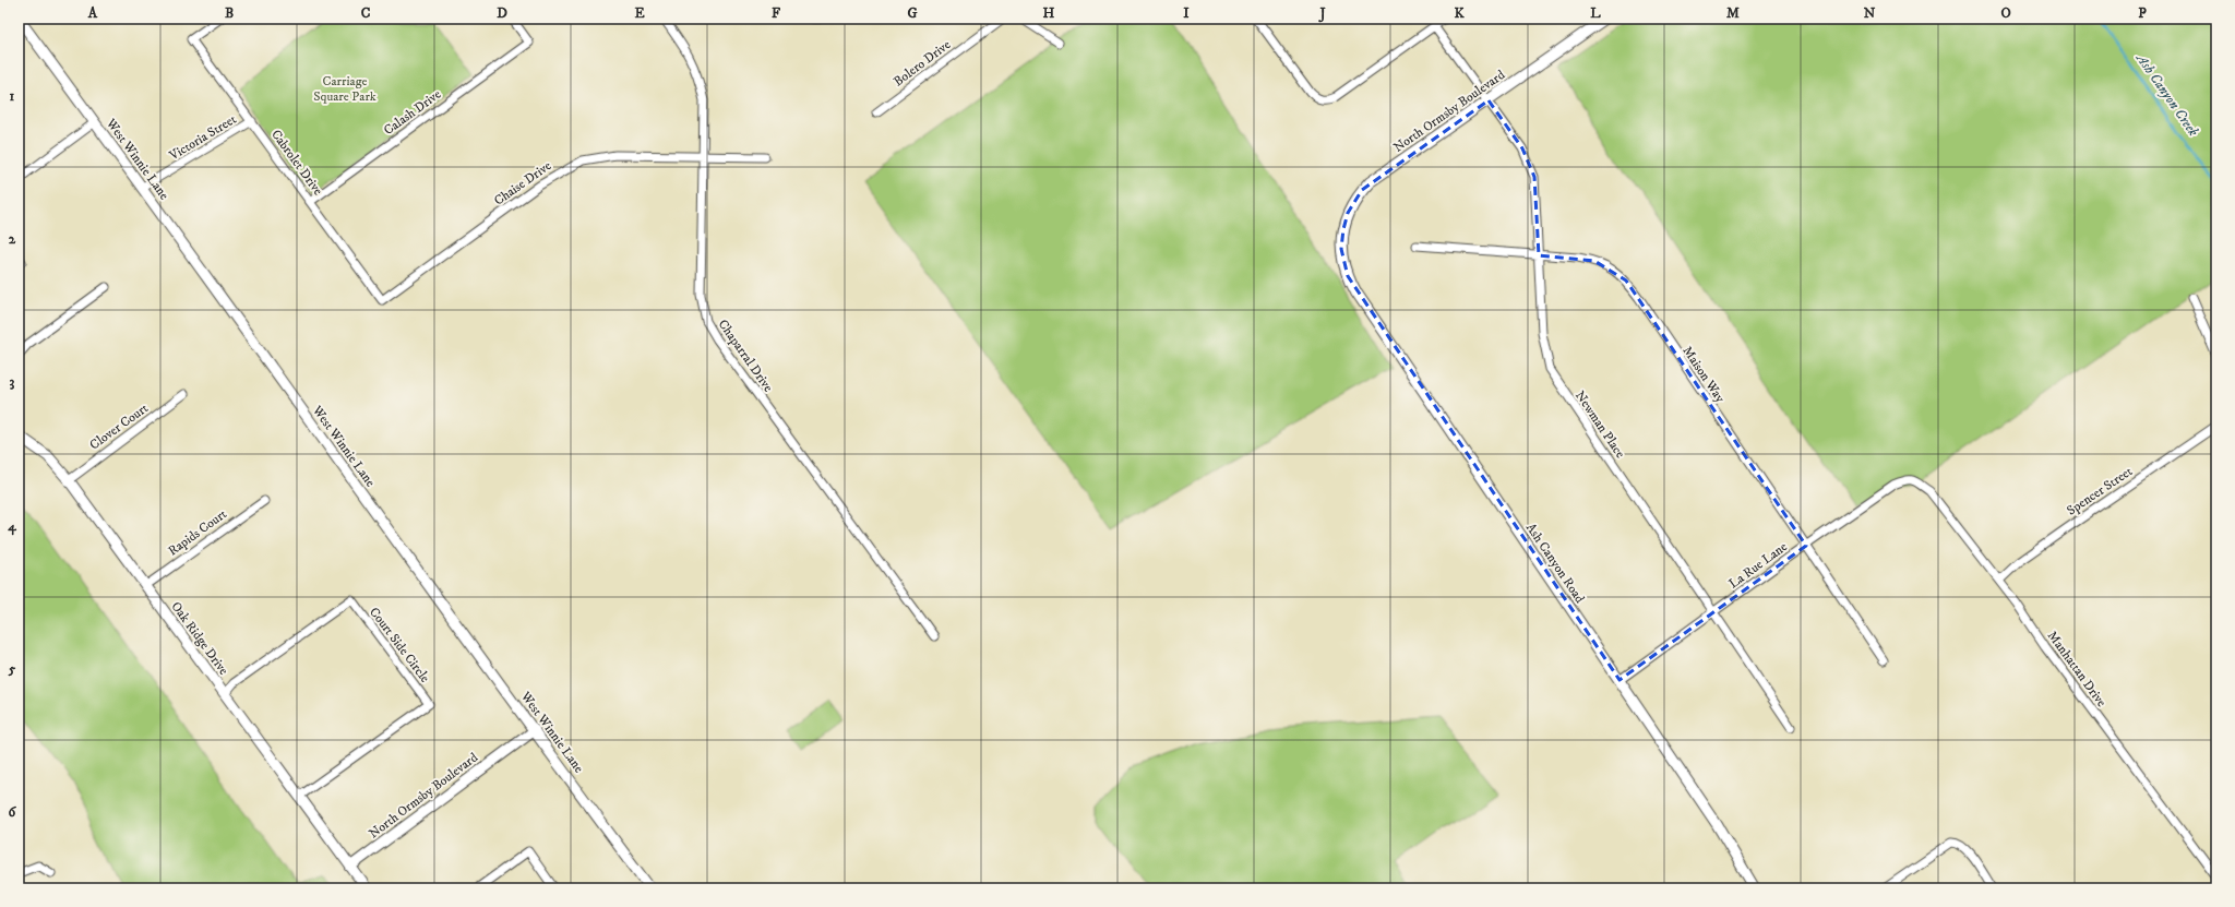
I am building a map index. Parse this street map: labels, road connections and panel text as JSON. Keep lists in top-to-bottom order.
{
  "streets": {
    "street": [
      "Bolero Drive",
      "North Ormsby Boulevard",
      "Calash Drive",
      "Victoria Street",
      "West Winnie Lane",
      "Cabrolet Drive",
      "Chaise Drive",
      "Chaparral Drive",
      "Maison Way",
      "Newman Place",
      "Clover Court",
      "Spencer Street",
      "Rapids Court",
      "Ash Canyon Road",
      "La Rue Lane",
      "Oak Ridge Drive",
      "Court Side Circle",
      "Manhattan Drive"
    ]
  },
  "crossings": [
    ["North Ormsby Boulevard", "West Winnie Lane"],
    ["North Ormsby Boulevard", "Newman Place"],
    ["North Ormsby Boulevard", "Ash Canyon Road"],
    ["North Ormsby Boulevard", "Oak Ridge Drive"],
    ["Calash Drive", "Cabrolet Drive"],
    ["Victoria Street", "West Winnie Lane"],
    ["Victoria Street", "Cabrolet Drive"],
    ["Cabrolet Drive", "Chaise Drive"],
    ["Chaise Drive", "Chaparral Drive"],
    ["Maison Way", "Newman Place"],
    ["Maison Way", "La Rue Lane"],
    ["Newman Place", "La Rue Lane"],
    ["Clover Court", "Oak Ridge Drive"],
    ["Spencer Street", "Manhattan Drive"],
    ["Rapids Court", "Oak Ridge Drive"],
    ["Ash Canyon Road", "La Rue Lane"],
    ["La Rue Lane", "Manhattan Drive"],
    ["Oak Ridge Drive", "Court Side Circle"]
  ],
  "water": ["Ash Canyon Creek"],
  "parks": ["Carriage Square Park"],
  "grid": {
    "columns": [
      "A",
      "B",
      "C",
      "D",
      "E",
      "F",
      "G",
      "H",
      "I",
      "J",
      "K",
      "L",
      "M",
      "N",
      "O",
      "P"
    ],
    "rows": [
      "1",
      "2",
      "3",
      "4",
      "5",
      "6"
    ]
  }
}
